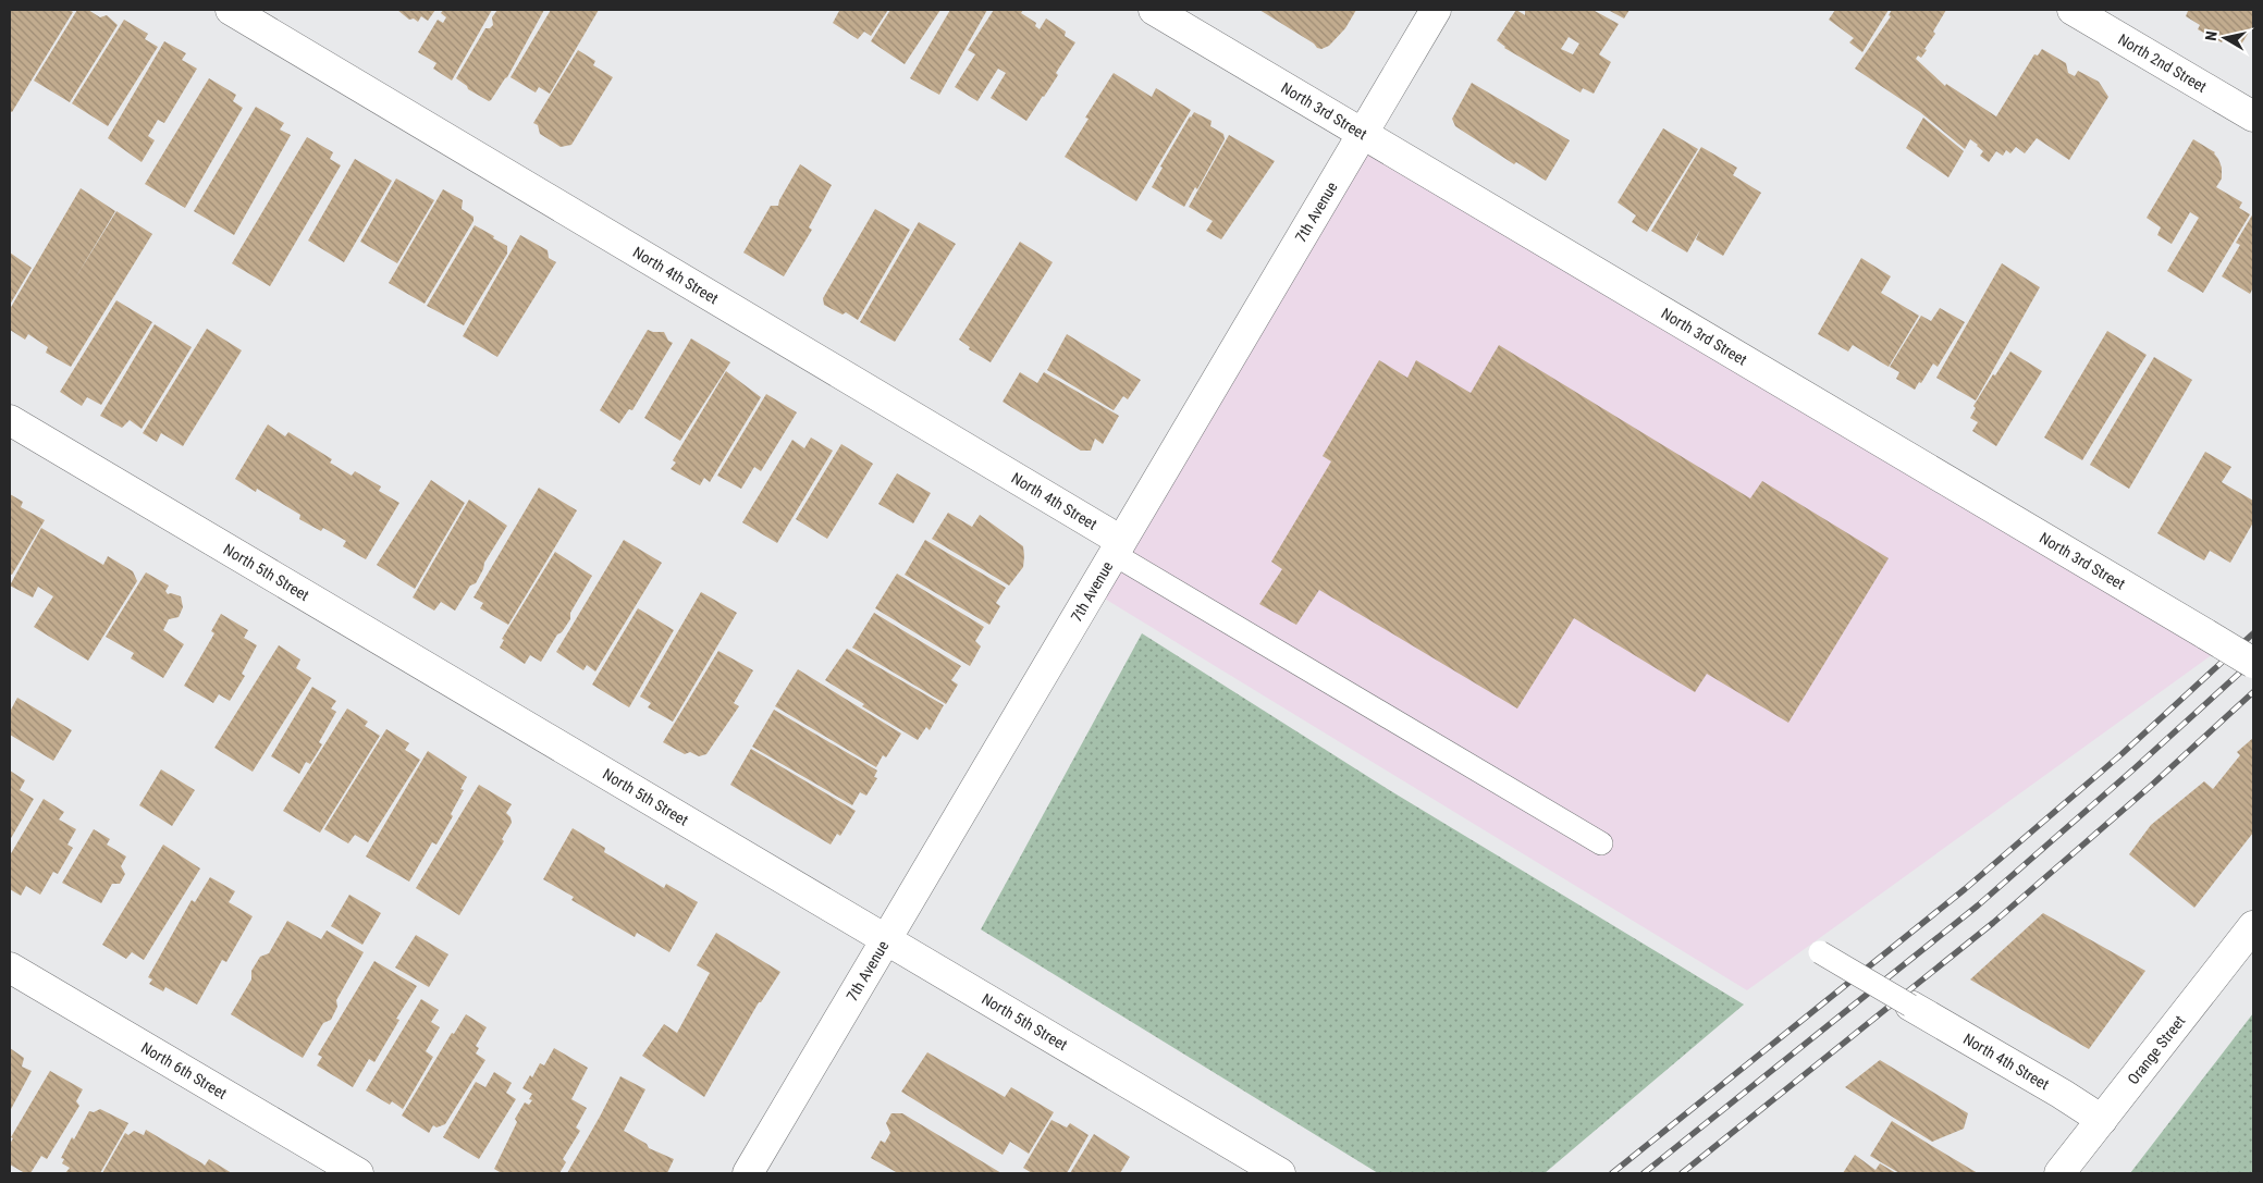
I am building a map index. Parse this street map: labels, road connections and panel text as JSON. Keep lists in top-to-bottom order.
{
  "streets": {
    "street": [
      "North 2nd Street",
      "North 3rd Street",
      "7th Avenue",
      "North 4th Street",
      "North 5th Street",
      "Orange Street",
      "North 6th Street"
    ]
  },
  "crossings": [
    ["North 3rd Street", "7th Avenue"],
    ["7th Avenue", "North 4th Street"],
    ["7th Avenue", "North 5th Street"],
    ["North 4th Street", "Orange Street"]
  ],
  "north": "left"
}
